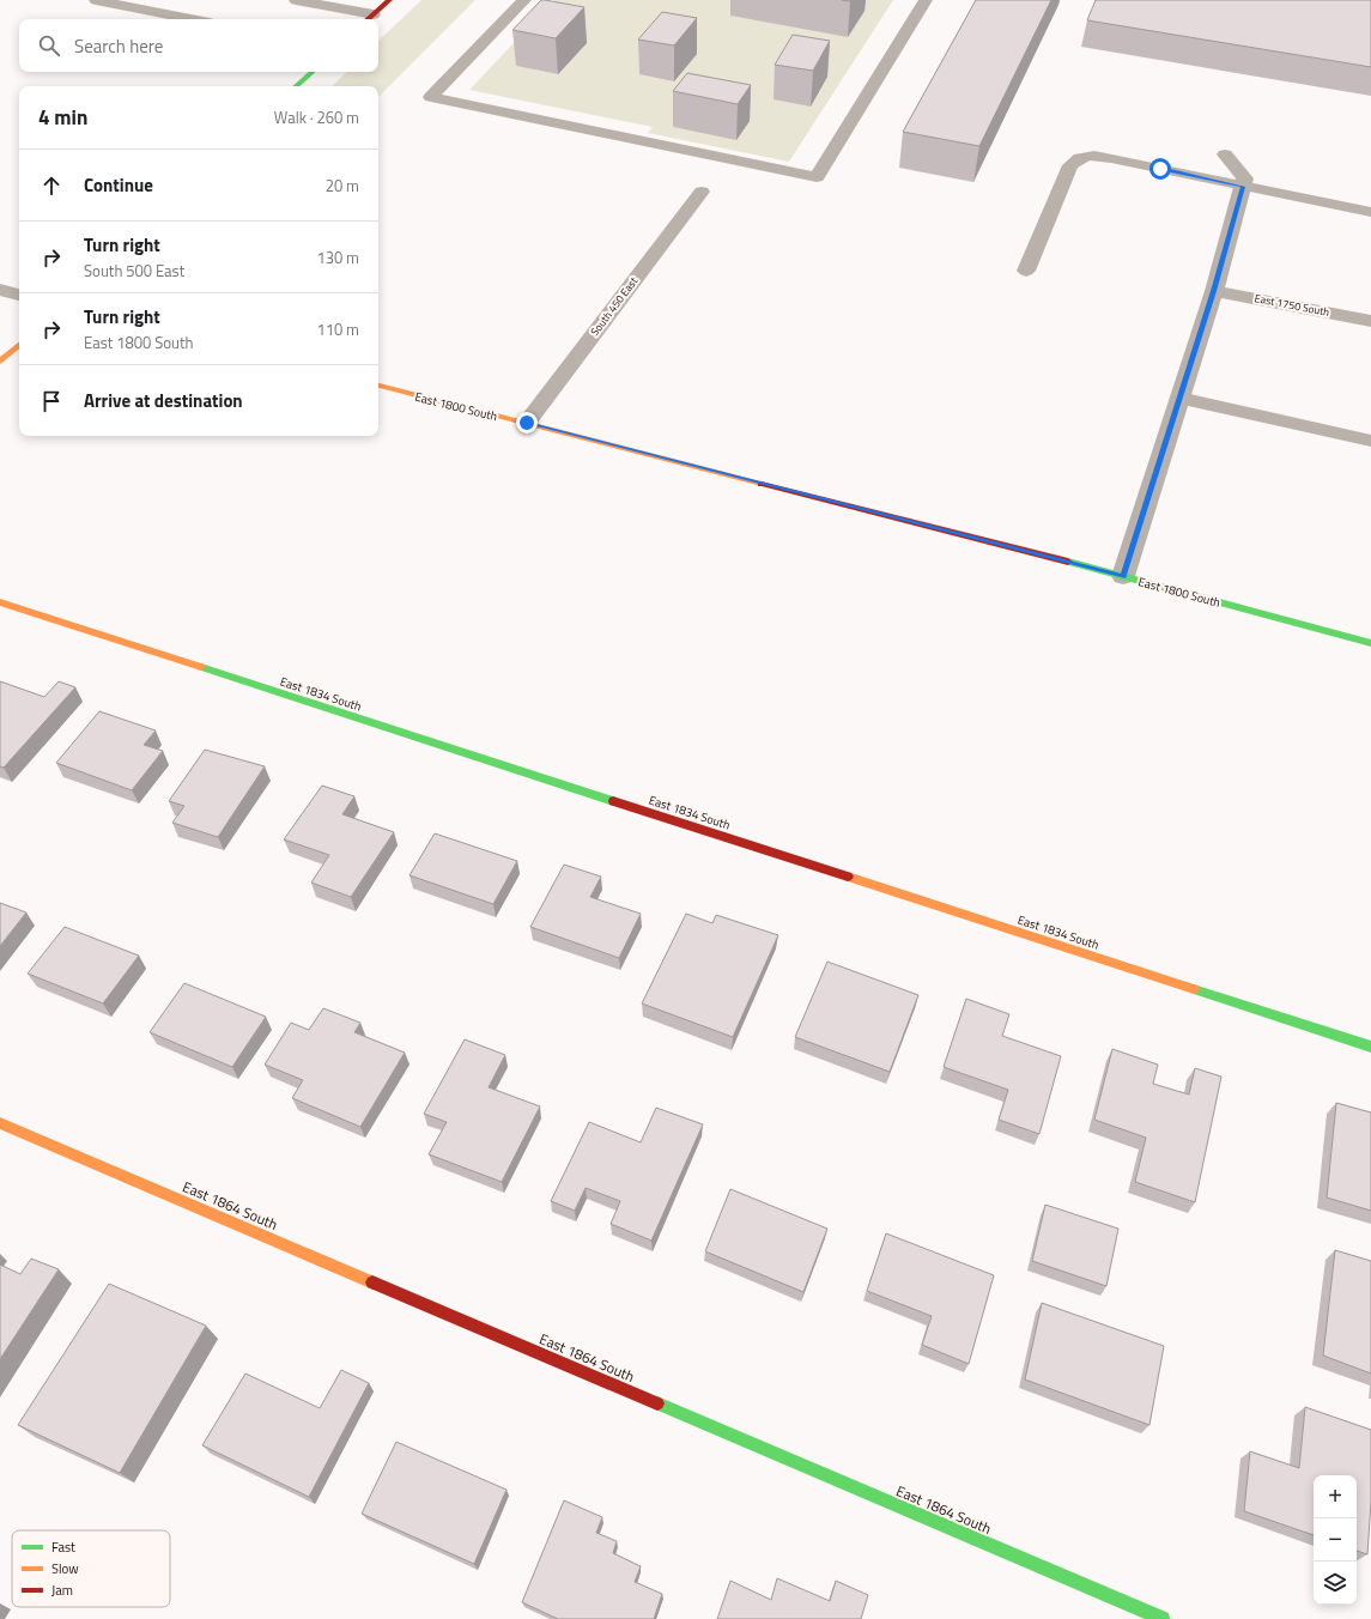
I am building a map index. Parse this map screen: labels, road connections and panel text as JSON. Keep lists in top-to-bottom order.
{
  "streets": {
    "street": [
      "East 1750 South",
      "South 450 East",
      "East 1800 South",
      "East 1834 South",
      "East 1864 South"
    ]
  },
  "crossings": [
    ["South 450 East", "East 1800 South"]
  ],
  "legend": ["Fast", "Slow", "Jam"],
  "page": {
    "search": "Search here",
    "heading": ["4 min", "Walk · 260 m"],
    "list": [
      ["Continue", "20 m"],
      ["Turn right", "South 500 East", "130 m"],
      ["Turn right", "East 1800 South", "110 m"],
      "Arrive at destination"
    ],
    "map_buttons": ["+", "−"]
  }
}
